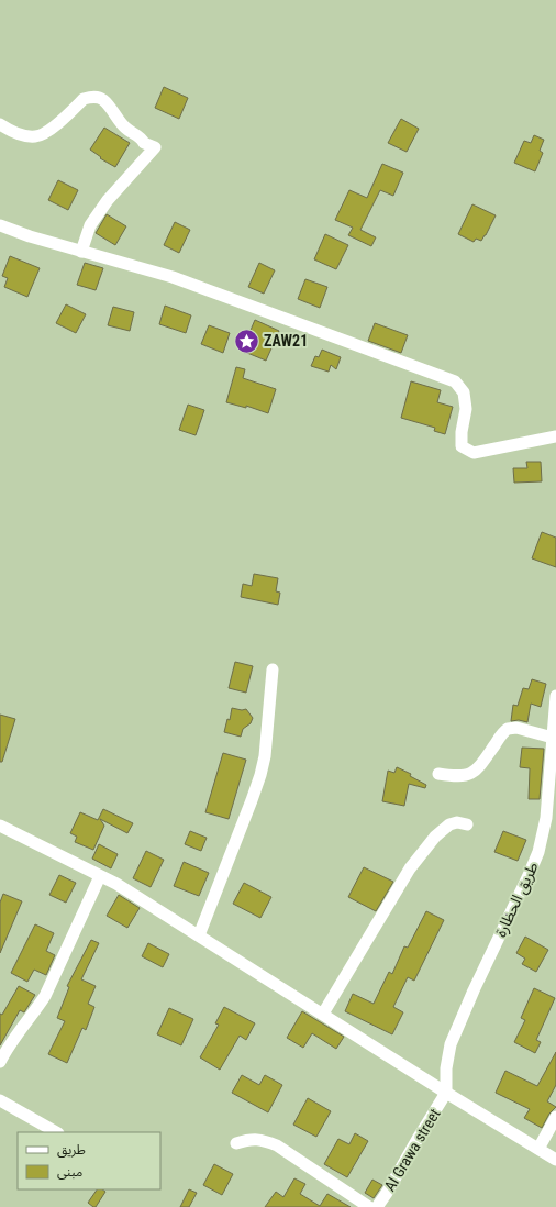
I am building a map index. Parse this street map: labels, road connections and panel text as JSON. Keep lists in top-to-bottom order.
{
  "streets": {
    "street": ["طريق الحظارة", "Al Grawa street"]
  },
  "crossings": [
    ["طريق الحظارة", "Al Grawa street"]
  ],
  "places": {
    "place": ["ZAW21"]
  },
  "legend": ["طريق", "مبنى"]
}
